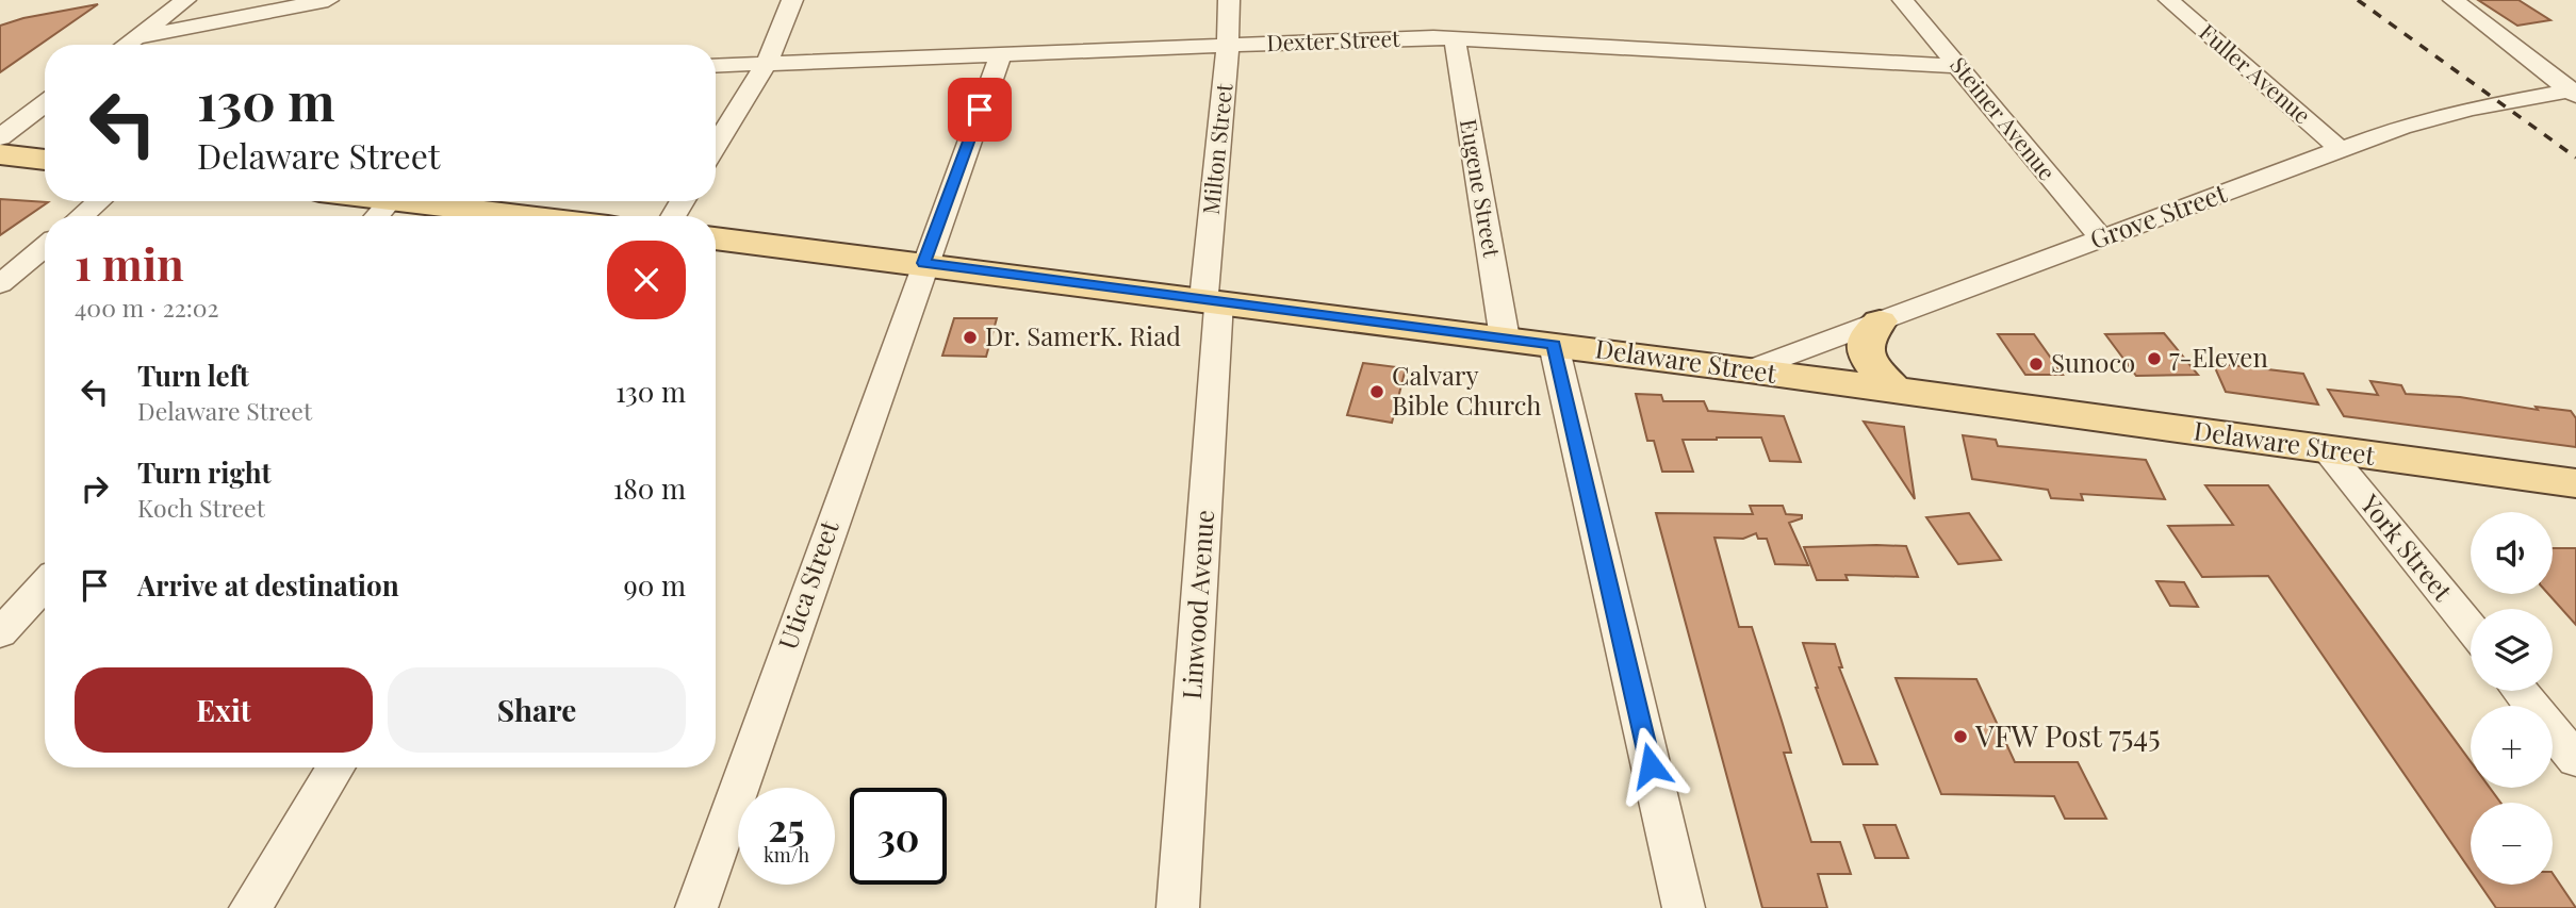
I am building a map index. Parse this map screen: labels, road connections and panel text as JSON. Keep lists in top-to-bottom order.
{
  "streets": {
    "main road": ["Delaware Street"],
    "street": [
      "Dexter Street",
      "Fuller Avenue",
      "Steiner Avenue",
      "Milton Street",
      "Eugene Street",
      "Grove Street",
      "York Street",
      "Utica Street",
      "Linwood Avenue"
    ]
  },
  "crossings": [
    ["Dexter Street", "Steiner Avenue"],
    ["Dexter Street", "Milton Street"],
    ["Dexter Street", "Eugene Street"],
    ["Dexter Street", "Utica Street"],
    ["Fuller Avenue", "Grove Street"],
    ["Steiner Avenue", "Grove Street"],
    ["Milton Street", "Delaware Street"],
    ["Milton Street", "Linwood Avenue"],
    ["Eugene Street", "Delaware Street"],
    ["Grove Street", "Delaware Street"],
    ["Delaware Street", "York Street"],
    ["Delaware Street", "Utica Street"],
    ["Delaware Street", "Linwood Avenue"]
  ],
  "places": [
    "Dr. SamerK. Riad",
    "7-Eleven",
    "Sunoco",
    "Calvary Bible Church",
    "VFW Post 7545"
  ],
  "page": {
    "turn": ["130 m", "Delaware Street"],
    "heading": ["1 min", "400 m · 22:02"],
    "list": [
      {
        "name": "Turn left",
        "note": "Delaware Street",
        "value": "130 m"
      },
      {
        "name": "Turn right",
        "note": "Koch Street",
        "value": "180 m"
      },
      {
        "name": "Arrive at destination",
        "value": "90 m"
      }
    ],
    "map_buttons": ["+", "−"],
    "buttons": ["Exit", "Share"],
    "speed": "25 km/h",
    "limit": "30"
  }
}
